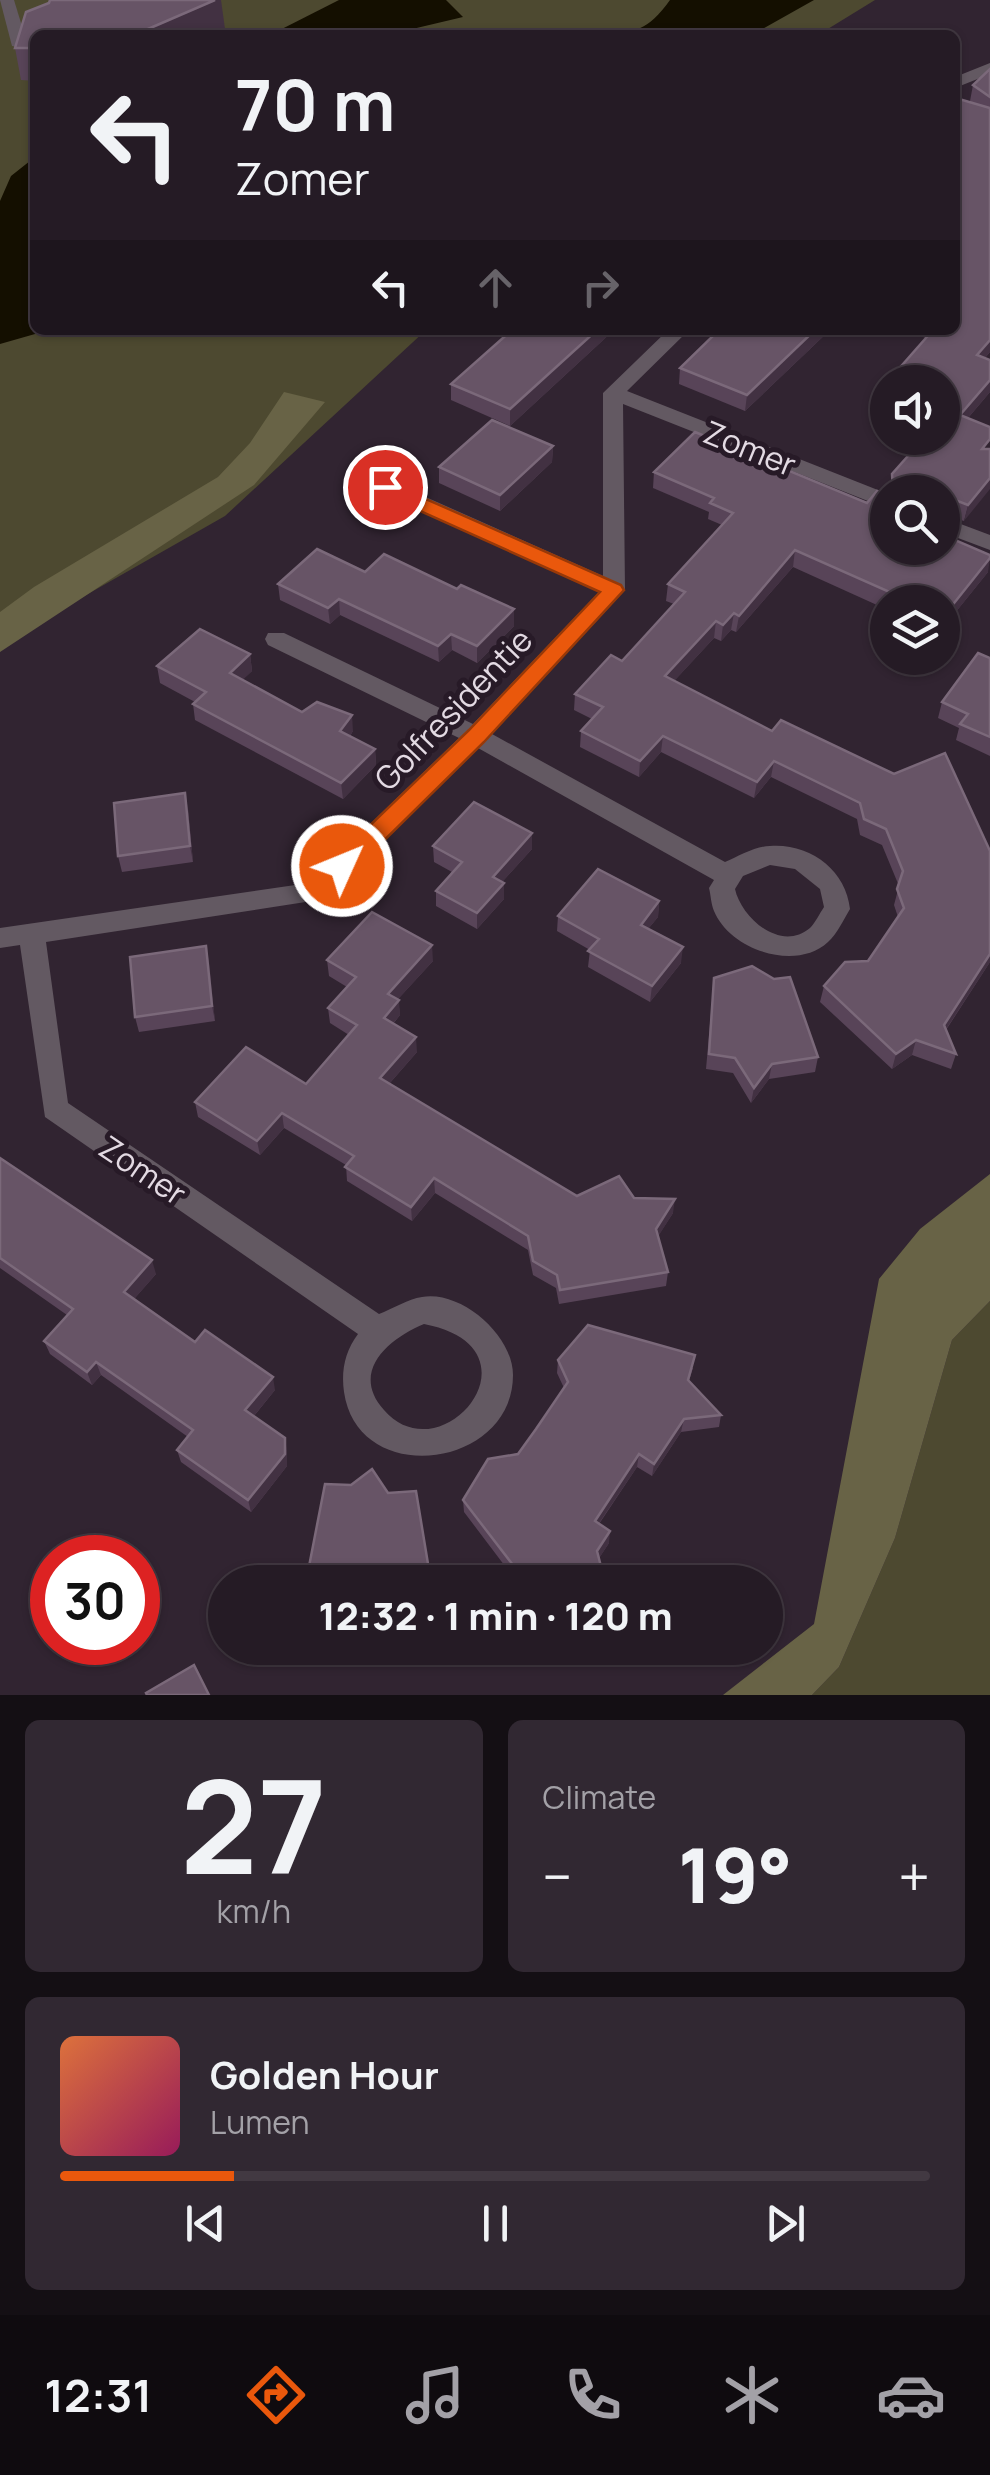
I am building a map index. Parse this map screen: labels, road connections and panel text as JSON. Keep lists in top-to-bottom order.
{
  "streets": {
    "street": ["Zomer", "Golfresidentie"]
  },
  "crossings": [
    ["Zomer", "Golfresidentie"]
  ],
  "page": {
    "turn": ["70 m", "Zomer"],
    "limit": "30",
    "trip": "12:32 · 1 min · 120 m",
    "tile": [
      ["27", "km/h"],
      "Climate"
    ],
    "heat": ["−", "19°", "+"],
    "song": ["Golden Hour", "Lumen"],
    "tabs": "12:31"
  }
}
